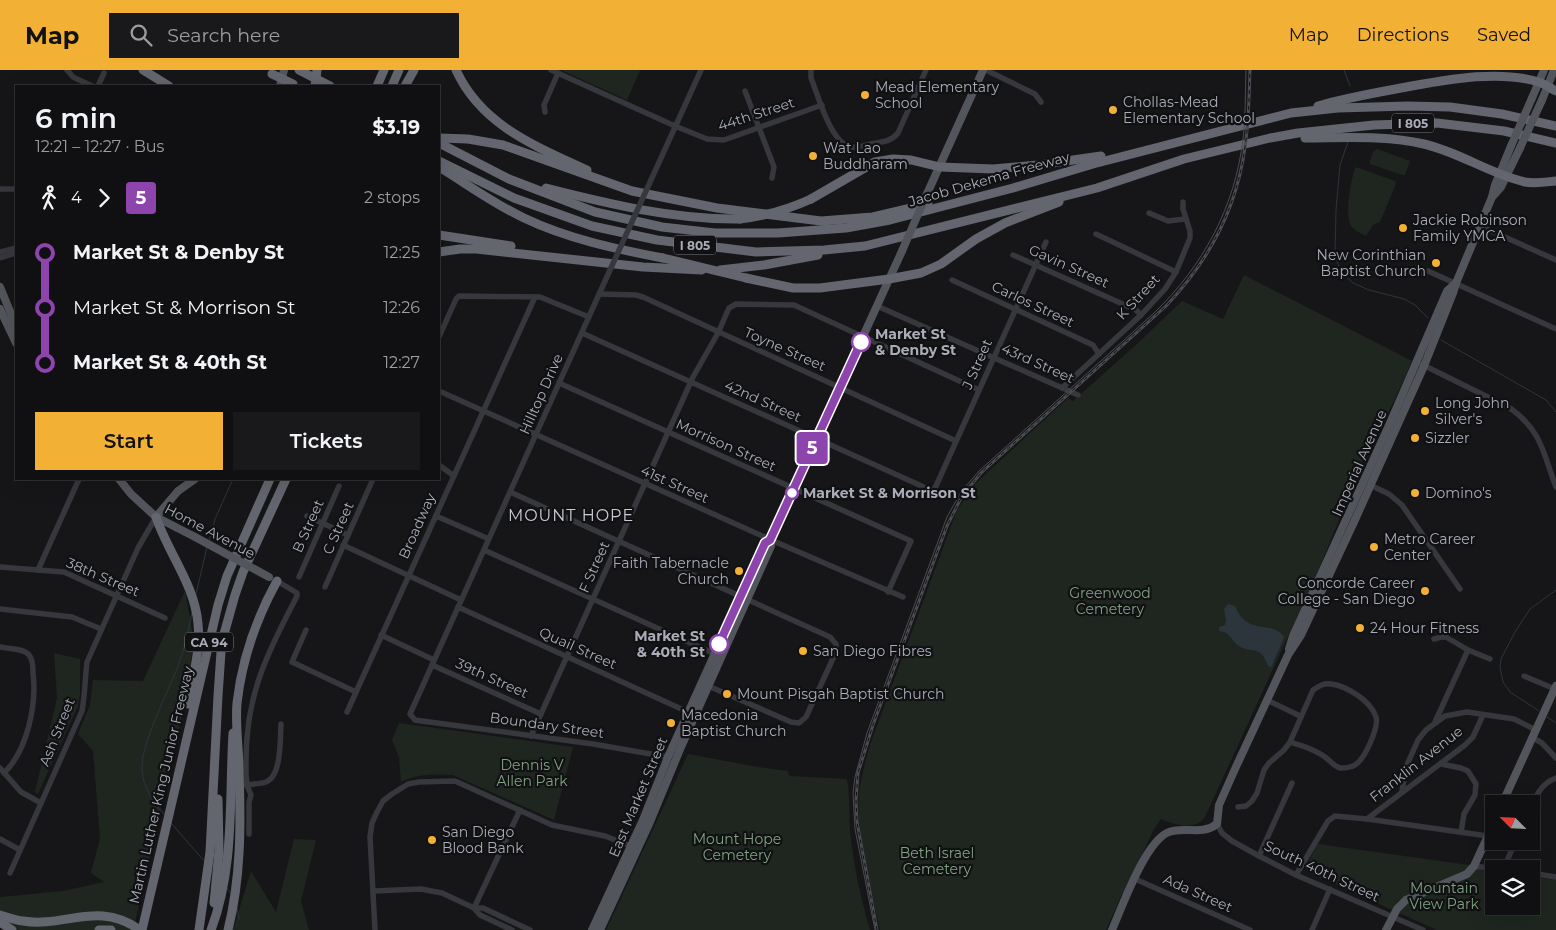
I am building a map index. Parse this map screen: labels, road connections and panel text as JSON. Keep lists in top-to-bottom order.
{
  "streets": {
    "highway": [
      "I 805",
      "Jacob Dekema Freeway",
      "CA 94",
      "Martin Luther King Junior Freeway"
    ],
    "main road": ["Imperial Avenue", "Home Avenue", "East Market Street"],
    "street": [
      "44th Street",
      "Gavin Street",
      "K Street",
      "Carlos Street",
      "Toyne Street",
      "43rd Street",
      "J Street",
      "Hilltop Drive",
      "42nd Street",
      "Morrison Street",
      "41st Street",
      "B Street",
      "Broadway",
      "C Street",
      "F Street",
      "38th Street",
      "Quail Street",
      "39th Street",
      "Boundary Street",
      "Ash Street",
      "Franklin Avenue",
      "South 40th Street",
      "Ada Street"
    ]
  },
  "crossings": [
    ["44th Street", "Hilltop Drive"],
    ["Gavin Street", "K Street"],
    ["Gavin Street", "J Street"],
    ["K Street", "Carlos Street"],
    ["K Street", "43rd Street"],
    ["Carlos Street", "J Street"],
    ["Toyne Street", "J Street"],
    ["Toyne Street", "Hilltop Drive"],
    ["Toyne Street", "F Street"],
    ["Toyne Street", "East Market Street"],
    ["43rd Street", "J Street"],
    ["43rd Street", "East Market Street"],
    ["J Street", "42nd Street"],
    ["Hilltop Drive", "42nd Street"],
    ["Hilltop Drive", "Morrison Street"],
    ["Hilltop Drive", "41st Street"],
    ["Hilltop Drive", "Quail Street"],
    ["Hilltop Drive", "39th Street"],
    ["Hilltop Drive", "Boundary Street"],
    ["42nd Street", "F Street"],
    ["42nd Street", "East Market Street"],
    ["Morrison Street", "41st Street"],
    ["Morrison Street", "F Street"],
    ["Morrison Street", "East Market Street"],
    ["Imperial Avenue", "South 40th Street"],
    ["41st Street", "Broadway"],
    ["41st Street", "F Street"],
    ["41st Street", "East Market Street"],
    ["Broadway", "39th Street"],
    ["Home Avenue", "Ash Street"],
    ["F Street", "Quail Street"],
    ["F Street", "39th Street"],
    ["F Street", "Boundary Street"],
    ["F Street", "East Market Street"],
    ["38th Street", "Ash Street"],
    ["Quail Street", "East Market Street"],
    ["Boundary Street", "East Market Street"],
    ["Franklin Avenue", "South 40th Street"]
  ],
  "districts": ["MOUNT HOPE"],
  "parks": [
    "Greenwood Cemetery",
    "Dennis V Allen Park",
    "Mount Hope Cemetery",
    "Beth Israel Cemetery",
    "Mountain View Park"
  ],
  "places": [
    "Mead Elementary School",
    "Chollas-Mead Elementary School",
    "Wat Lao Buddharam",
    "Jackie Robinson Family YMCA",
    "New Corinthian Baptist Church",
    "Market St & Denby St",
    "Long John Silver's",
    "Sizzler",
    "Market St & Morrison St",
    "Domino's",
    "Metro Career Center",
    "Faith Tabernacle Church",
    "Concorde Career College - San Diego",
    "24 Hour Fitness",
    "Market St & 40th St",
    "San Diego Fibres",
    "Mount Pisgah Baptist Church",
    "Macedonia Baptist Church",
    "San Diego Blood Bank"
  ],
  "lines": ["bus line 5"],
  "north": "top left",
  "page": {
    "header": "Map",
    "search": "Search here",
    "nav": ["Map", "Directions", "Saved"],
    "on_map": "5",
    "heading": ["6 min", "12:21 – 12:27 · Bus", "$3.19"],
    "legs": ["4", "5", "2 stops"],
    "list": [
      {
        "name": "Market St & Denby St",
        "value": "12:25"
      },
      {
        "name": "Market St & Morrison St",
        "value": "12:26"
      },
      {
        "name": "Market St & 40th St",
        "value": "12:27"
      }
    ],
    "buttons": ["Start", "Tickets"]
  }
}
